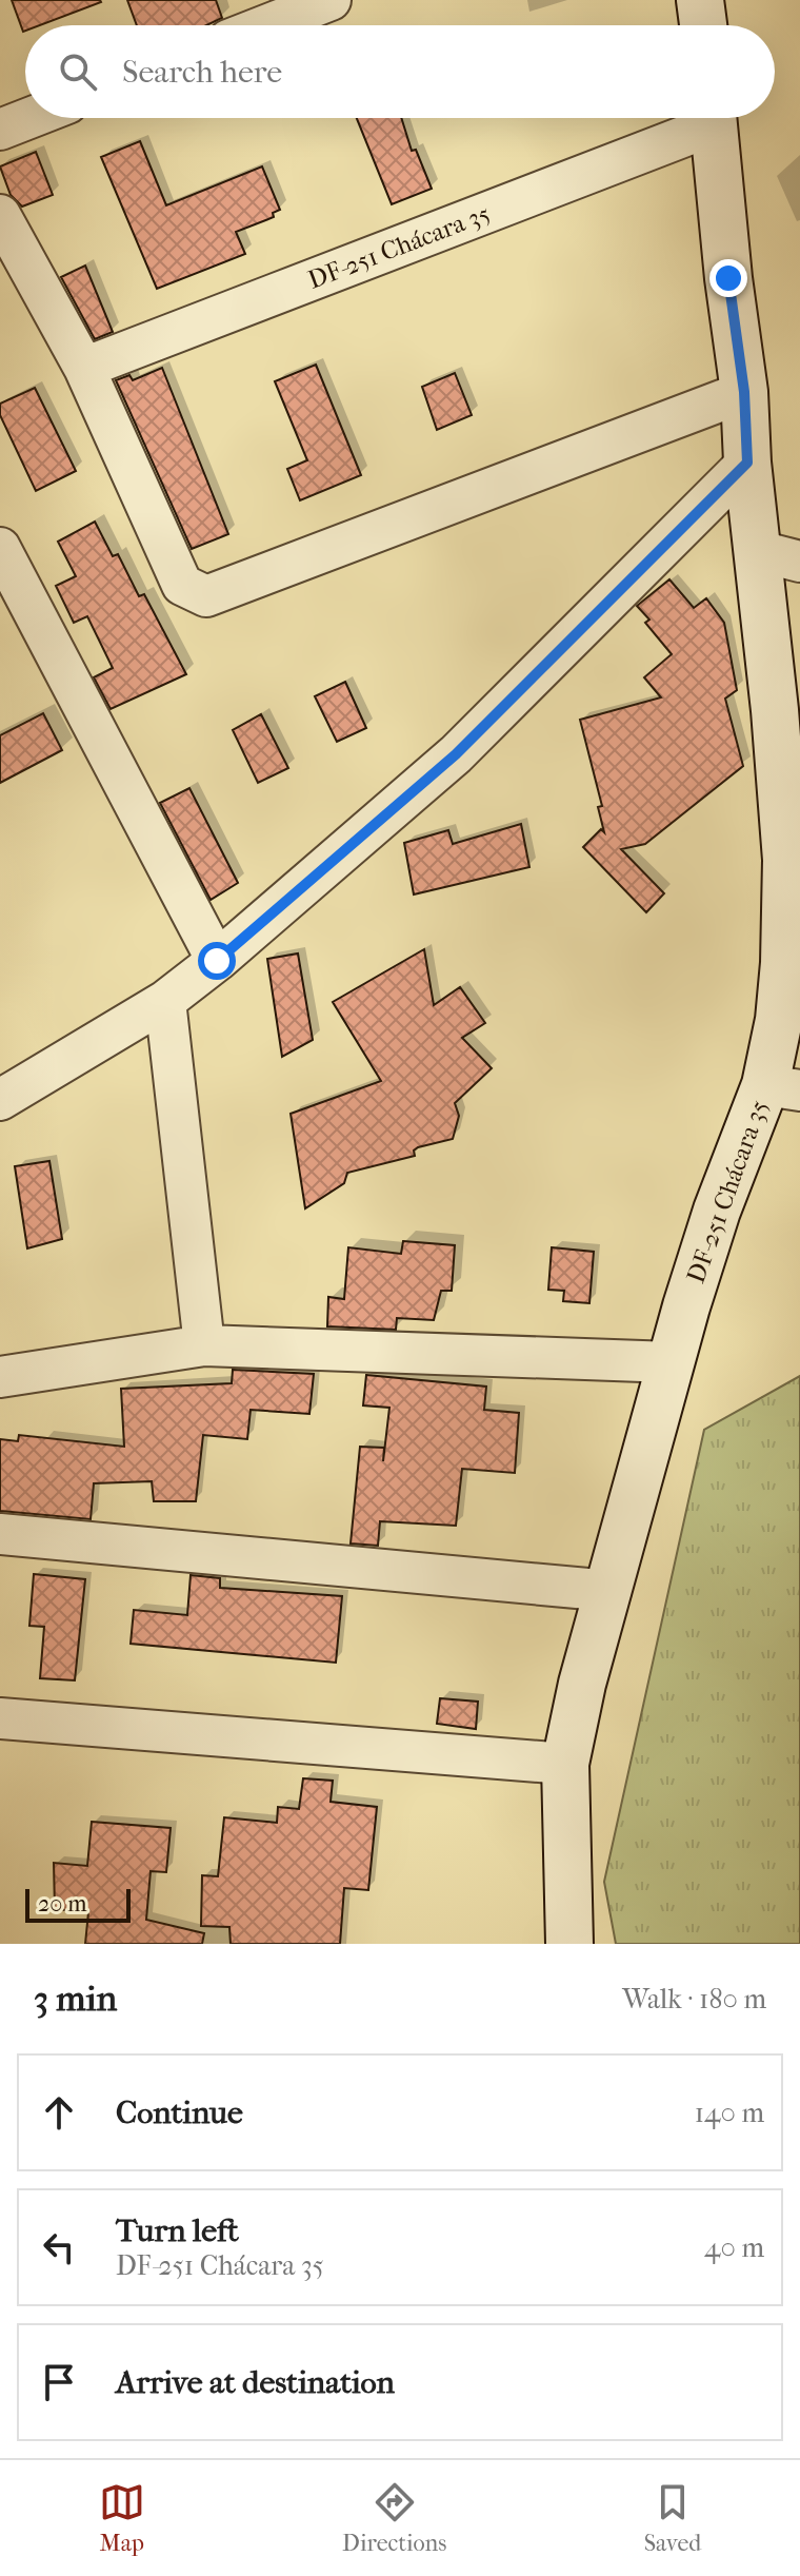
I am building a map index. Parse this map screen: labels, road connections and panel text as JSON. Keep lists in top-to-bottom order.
{
  "streets": {
    "street": ["DF-251 Chácara 35"]
  },
  "scale_bar": "20 m",
  "page": {
    "search": "Search here",
    "scale": "20 m",
    "heading": ["3 min", "Walk · 180 m"],
    "list": [
      ["Continue", "140 m"],
      ["Turn left", "DF-251 Chácara 35", "40 m"],
      "Arrive at destination"
    ],
    "nav": ["Map", "Directions", "Saved"]
  }
}
